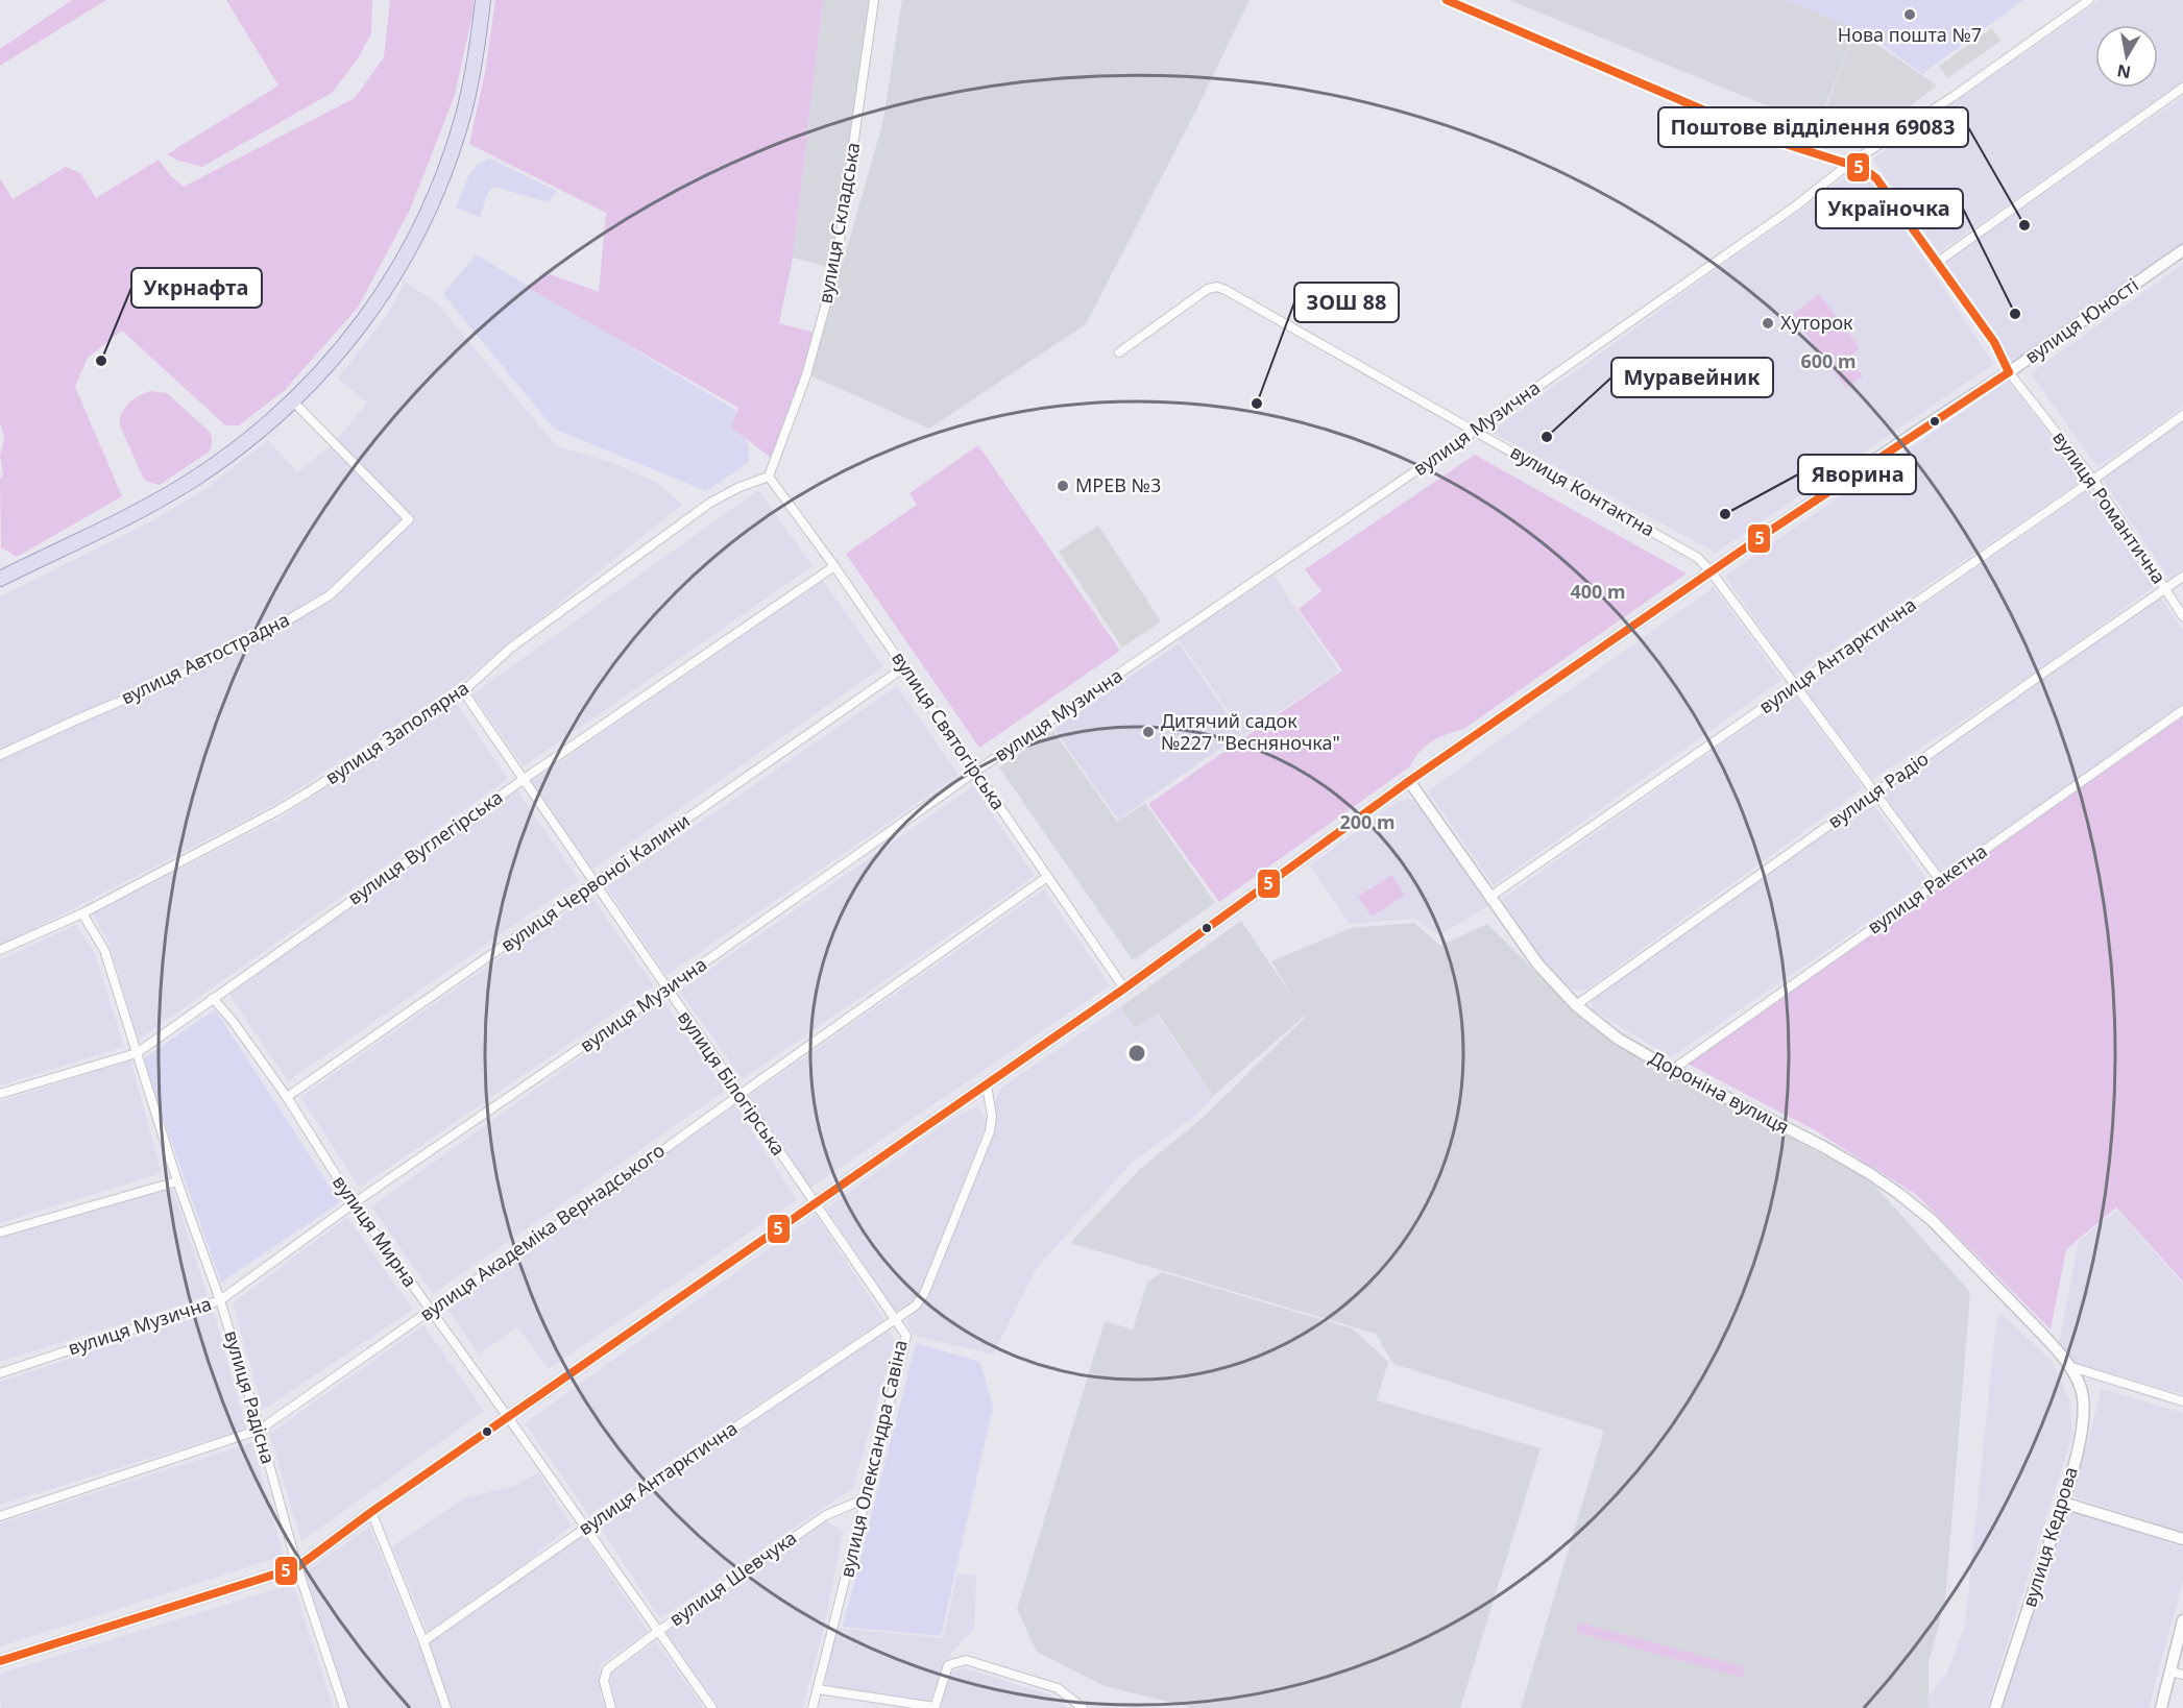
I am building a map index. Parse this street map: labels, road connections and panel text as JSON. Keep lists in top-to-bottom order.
{
  "streets": {
    "street": [
      "вулиця Складська",
      "вулиця Юності",
      "вулиця Музична",
      "вулиця Контактна",
      "вулиця Романтична",
      "вулиця Антарктична",
      "вулиця Автострадна",
      "вулиця Святогірська",
      "вулиця Заполярна",
      "вулиця Радіо",
      "вулиця Вуглегірська",
      "вулиця Червоної Калини",
      "вулиця Ракетна",
      "вулиця Білогірська",
      "Дороніна вулиця",
      "вулиця Мирна",
      "вулиця Академіка Вернадського",
      "вулиця Радісна",
      "вулиця Олександра Савіна",
      "вулиця Кедрова",
      "вулиця Шевчука"
    ]
  },
  "crossings": [
    ["вулиця Складська", "вулиця Святогірська"],
    ["вулиця Складська", "вулиця Заполярна"],
    ["вулиця Юності", "вулиця Контактна"],
    ["вулиця Юності", "вулиця Романтична"],
    ["вулиця Юності", "вулиця Святогірська"],
    ["вулиця Юності", "вулиця Білогірська"],
    ["вулиця Юності", "Дороніна вулиця"],
    ["вулиця Юності", "вулиця Мирна"],
    ["вулиця Юності", "вулиця Радісна"],
    ["вулиця Юності", "вулиця Олександра Савіна"],
    ["вулиця Музична", "вулиця Контактна"],
    ["вулиця Музична", "вулиця Романтична"],
    ["вулиця Музична", "вулиця Святогірська"],
    ["вулиця Музична", "вулиця Білогірська"],
    ["вулиця Музична", "вулиця Мирна"],
    ["вулиця Музична", "вулиця Радісна"],
    ["вулиця Контактна", "вулиця Антарктична"],
    ["вулиця Контактна", "вулиця Радіо"],
    ["вулиця Контактна", "вулиця Ракетна"],
    ["вулиця Романтична", "вулиця Антарктична"],
    ["вулиця Романтична", "вулиця Радіо"],
    ["вулиця Антарктична", "вулиця Білогірська"],
    ["вулиця Антарктична", "Дороніна вулиця"],
    ["вулиця Антарктична", "вулиця Мирна"],
    ["вулиця Антарктична", "вулиця Олександра Савіна"],
    ["вулиця Святогірська", "вулиця Заполярна"],
    ["вулиця Святогірська", "вулиця Вуглегірська"],
    ["вулиця Святогірська", "вулиця Червоної Калини"],
    ["вулиця Святогірська", "вулиця Академіка Вернадського"],
    ["вулиця Заполярна", "вулиця Білогірська"],
    ["вулиця Заполярна", "вулиця Радісна"],
    ["вулиця Радіо", "Дороніна вулиця"],
    ["вулиця Вуглегірська", "вулиця Білогірська"],
    ["вулиця Вуглегірська", "вулиця Мирна"],
    ["вулиця Вуглегірська", "вулиця Радісна"],
    ["вулиця Червоної Калини", "вулиця Білогірська"],
    ["вулиця Червоної Калини", "вулиця Мирна"],
    ["вулиця Ракетна", "Дороніна вулиця"],
    ["вулиця Білогірська", "вулиця Академіка Вернадського"],
    ["вулиця Білогірська", "вулиця Олександра Савіна"],
    ["Дороніна вулиця", "вулиця Кедрова"],
    ["вулиця Мирна", "вулиця Академіка Вернадського"],
    ["вулиця Мирна", "вулиця Шевчука"],
    ["вулиця Академіка Вернадського", "вулиця Радісна"],
    ["вулиця Олександра Савіна", "вулиця Шевчука"]
  ],
  "places": [
    "Нова пошта №7",
    "Поштове відділення 69083",
    "Україночка",
    "Хуторок",
    "Укрнафта",
    "ЗОШ 88",
    "Муравейник",
    "МРЕВ №3",
    "Яворина",
    "Дитячий садок №227 \"Весняночка\""
  ],
  "lines": ["transit line 5"],
  "north": "bottom",
  "rings": ["600 m", "400 m", "200 m"]
}
